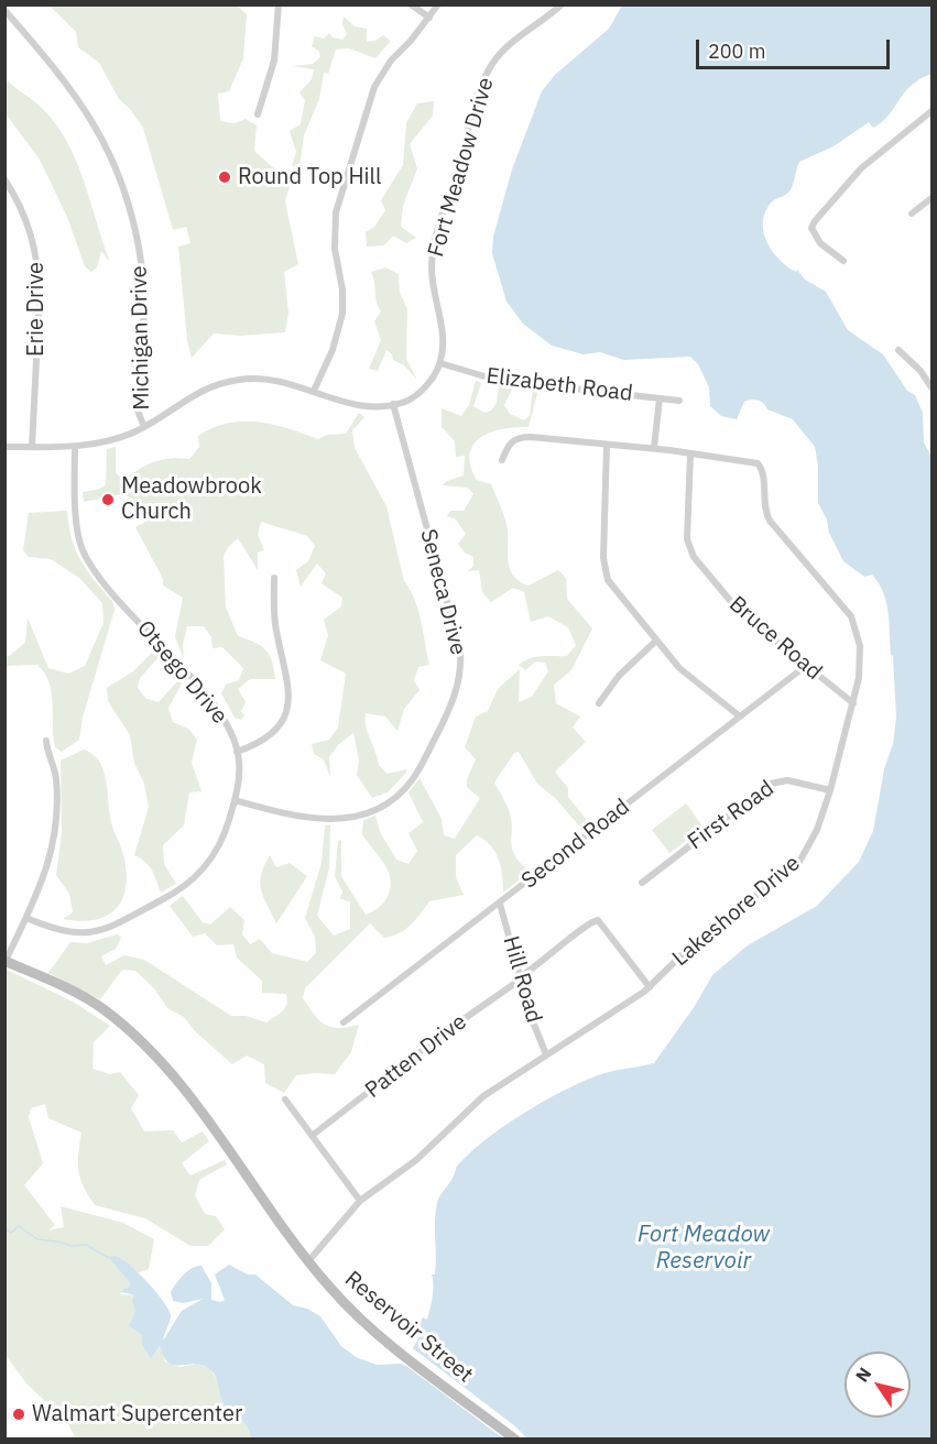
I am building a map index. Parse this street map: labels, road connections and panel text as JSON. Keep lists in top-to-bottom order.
{
  "streets": {
    "street": [
      "Fort Meadow Drive",
      "Erie Drive",
      "Michigan Drive",
      "Elizabeth Road",
      "Seneca Drive",
      "Bruce Road",
      "Otsego Drive",
      "First Road",
      "Second Road",
      "Lakeshore Drive",
      "Hill Road",
      "Patten Drive",
      "Reservoir Street"
    ]
  },
  "crossings": [
    ["Fort Meadow Drive", "Elizabeth Road"],
    ["Seneca Drive", "Otsego Drive"],
    ["Bruce Road", "Second Road"],
    ["Bruce Road", "Lakeshore Drive"],
    ["First Road", "Lakeshore Drive"],
    ["Second Road", "Hill Road"],
    ["Lakeshore Drive", "Hill Road"],
    ["Lakeshore Drive", "Patten Drive"],
    ["Lakeshore Drive", "Reservoir Street"],
    ["Hill Road", "Patten Drive"]
  ],
  "water": ["Fort Meadow Reservoir"],
  "places": ["Round Top Hill", "Meadowbrook Church", "Walmart Supercenter"],
  "scale_bar": "200 m",
  "north": "top left"
}
